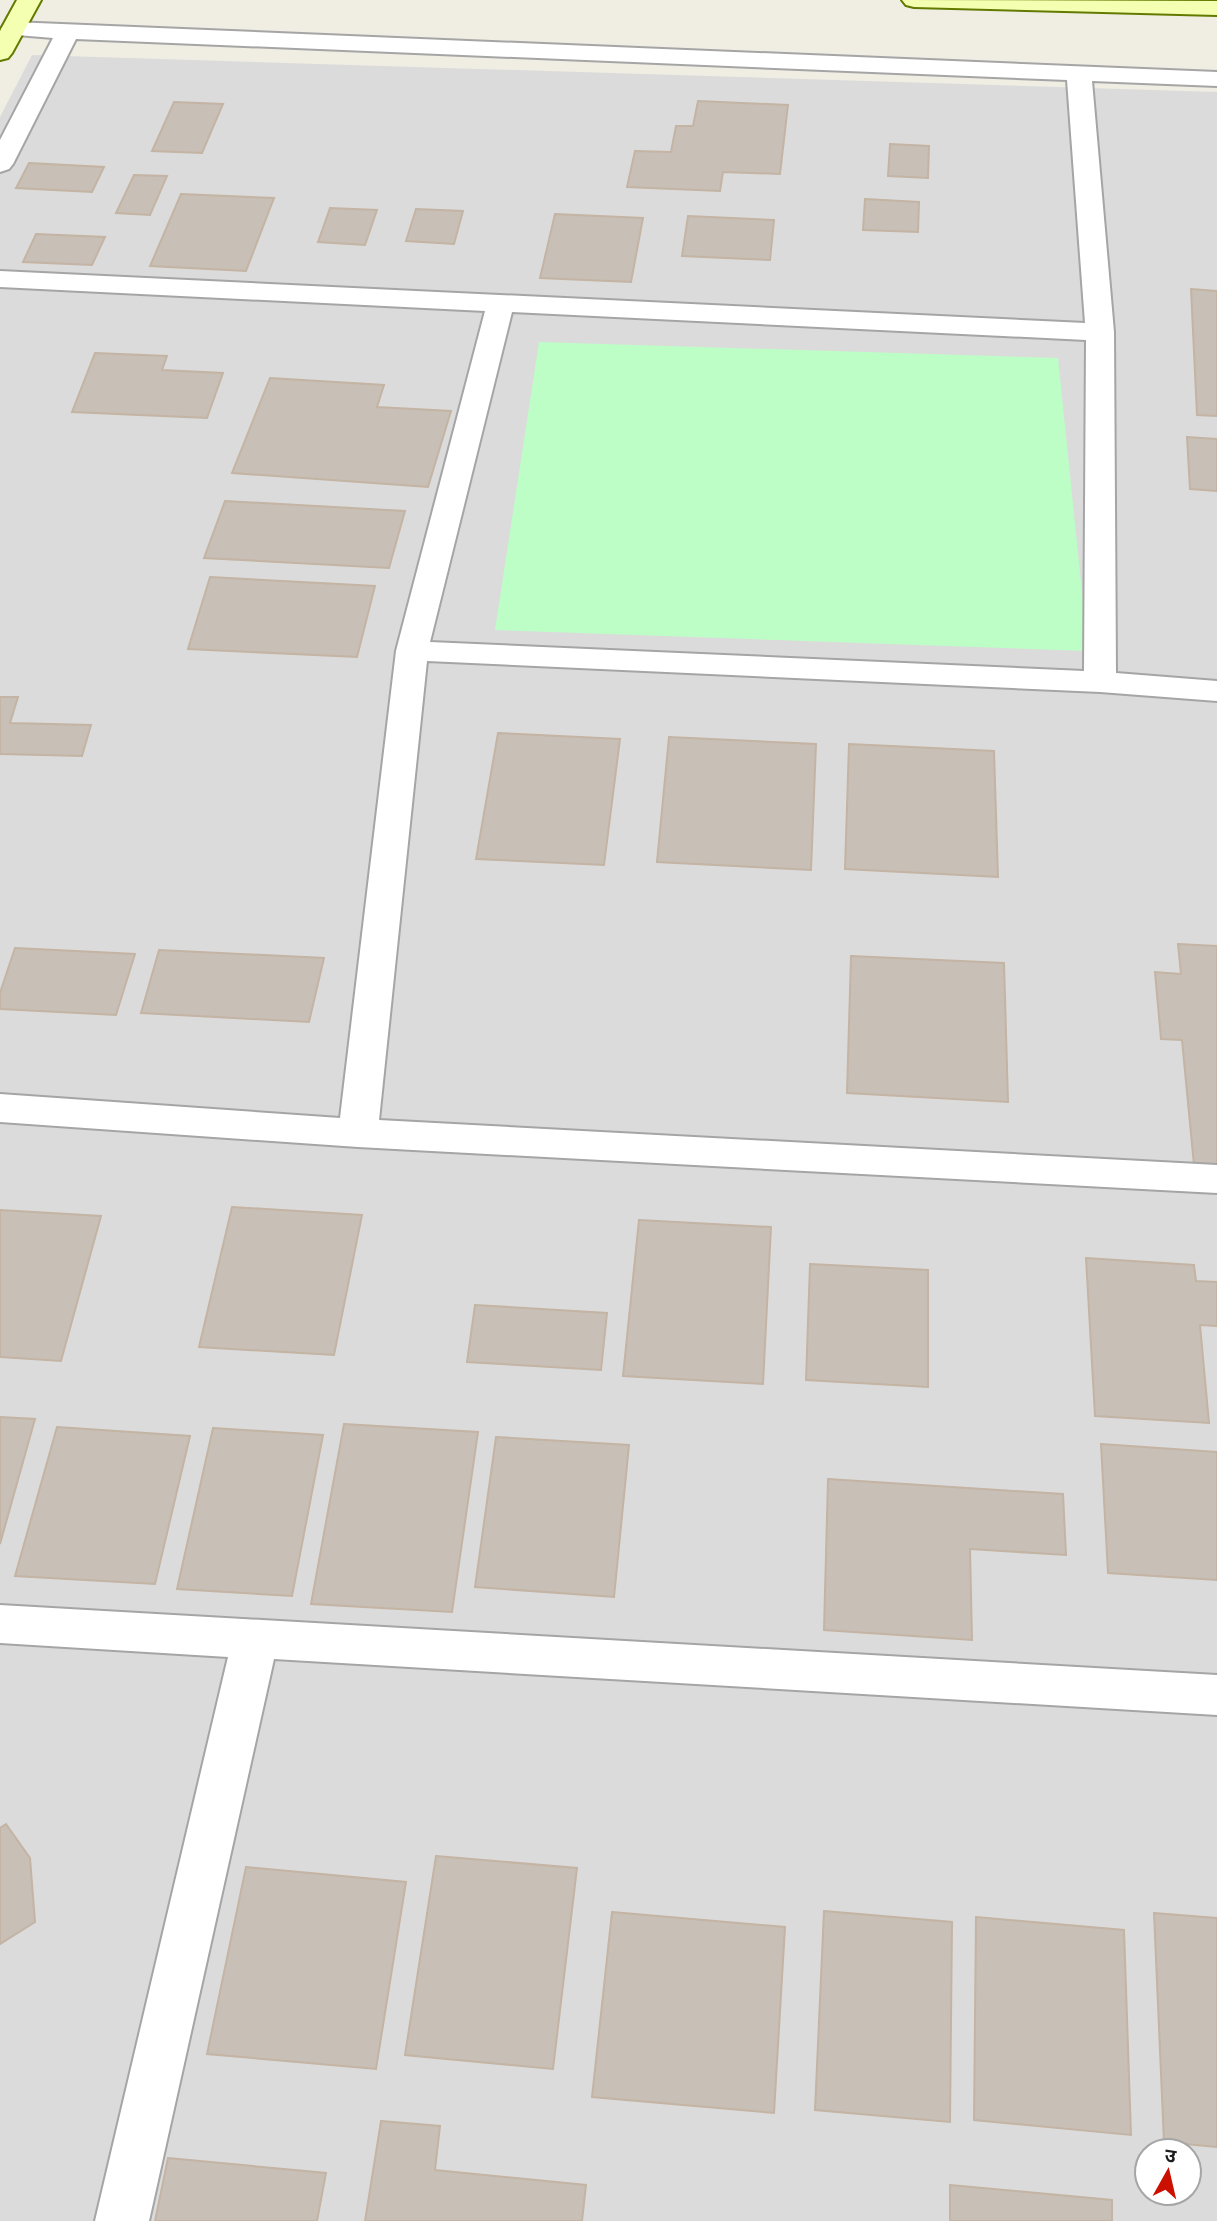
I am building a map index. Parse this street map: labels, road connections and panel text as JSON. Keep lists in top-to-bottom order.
{
  "north": "top"
}
